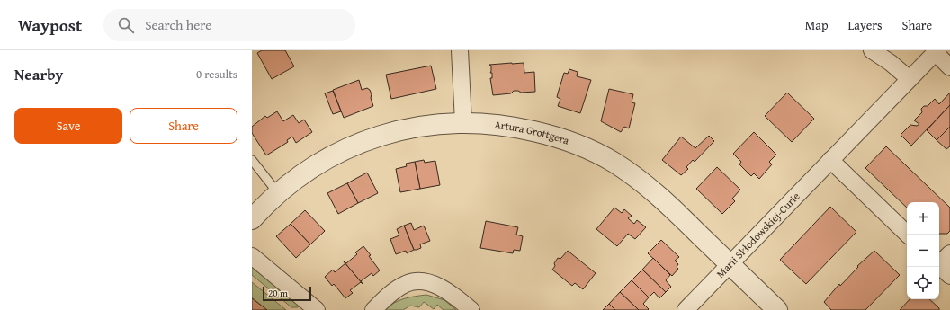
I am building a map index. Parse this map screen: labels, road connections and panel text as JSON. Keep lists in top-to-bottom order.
{
  "streets": {
    "street": ["Artura Grottgera", "Marii Skłodowskiej-Curie"]
  },
  "crossings": [
    ["Artura Grottgera", "Marii Skłodowskiej-Curie"]
  ],
  "scale_bar": "20 m",
  "page": {
    "header": "Waypost",
    "search": "Search here",
    "nav": ["Map", "Layers", "Share"],
    "heading": ["Nearby", "0 results"],
    "buttons": ["Save", "Share"],
    "map_buttons": ["+", "−"],
    "scale": "20 m"
  }
}
